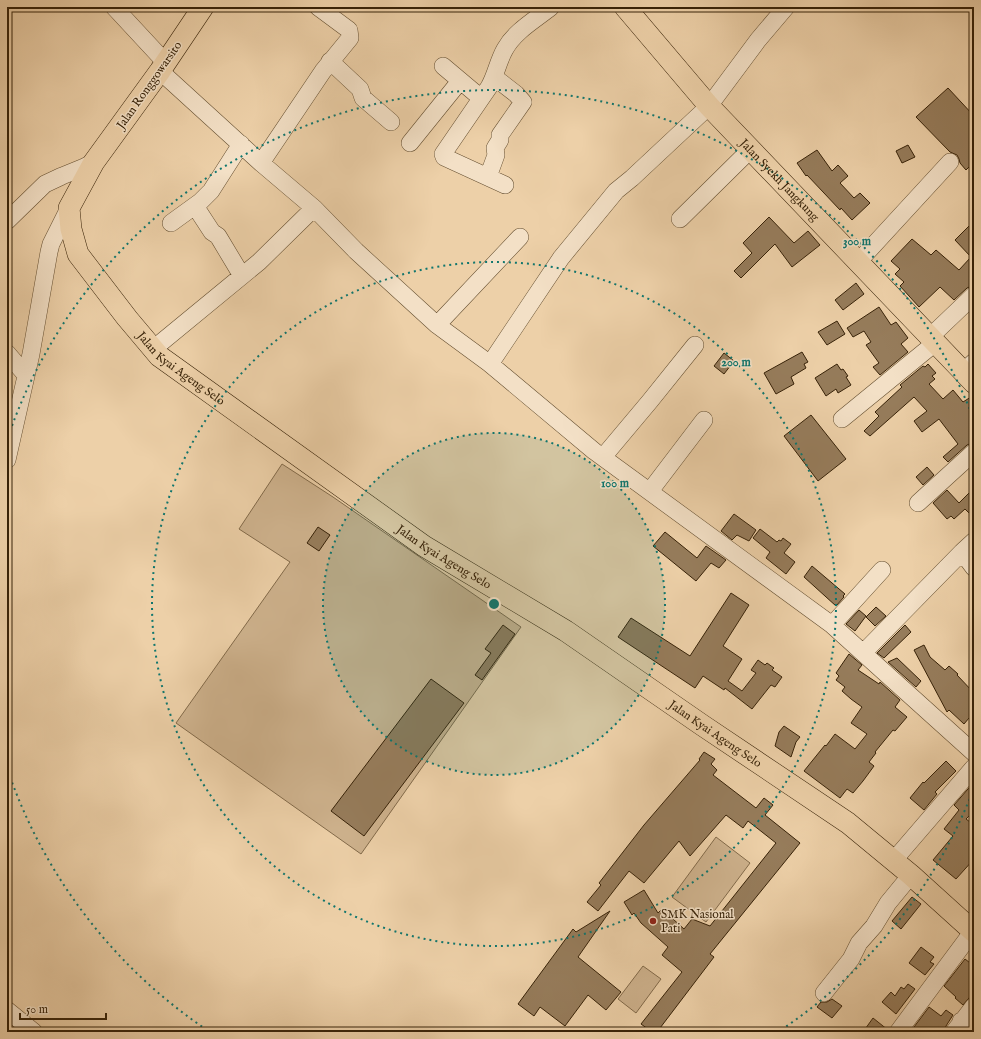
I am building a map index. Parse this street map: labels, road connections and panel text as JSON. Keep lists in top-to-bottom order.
{
  "streets": {
    "main road": ["Jalan Ronggowarsito", "Jalan Syekh Jangkung", "Jalan Kyai Ageng Selo"]
  },
  "places": ["SMK Nasional Pati"],
  "scale_bar": "50 m",
  "rings": ["300 m", "200 m", "100 m"]
}
